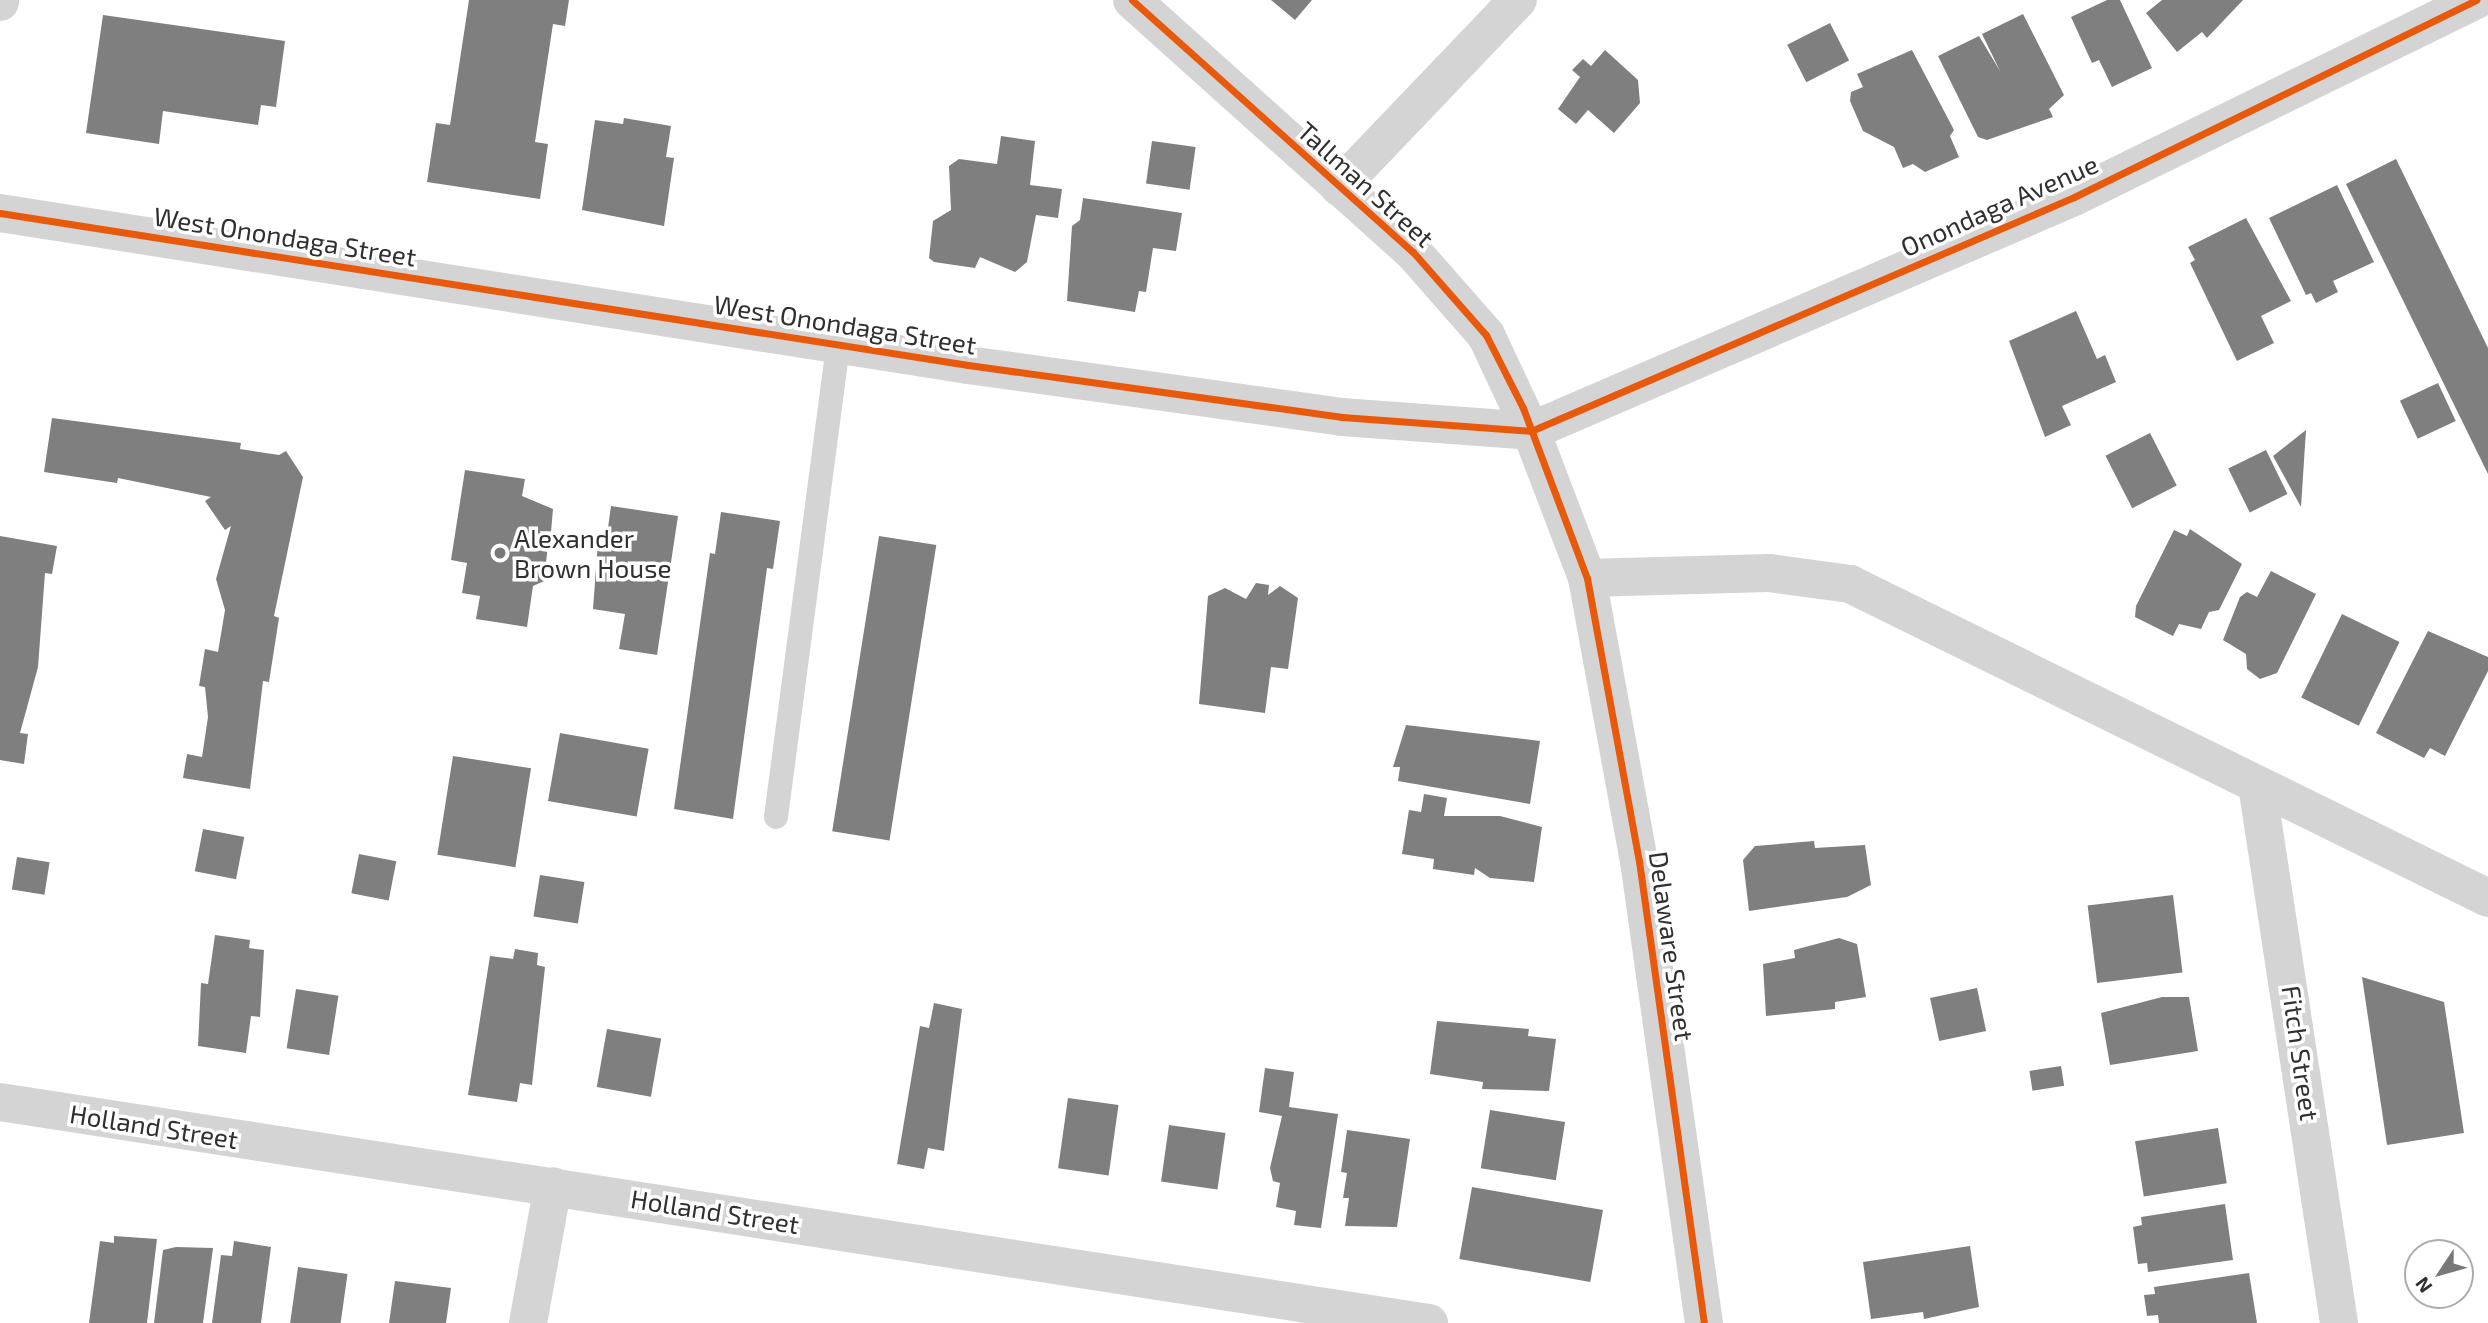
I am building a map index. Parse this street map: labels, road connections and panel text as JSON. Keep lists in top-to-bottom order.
{
  "streets": {
    "street": [
      "Tallman Street",
      "Onondaga Avenue",
      "West Onondaga Street",
      "Delaware Street",
      "Fitch Street",
      "Holland Street"
    ]
  },
  "crossings": [
    ["Tallman Street", "Onondaga Avenue"],
    ["Tallman Street", "West Onondaga Street"],
    ["Onondaga Avenue", "West Onondaga Street"]
  ],
  "places": ["Alexander Brown House"],
  "north": "bottom left"
}
